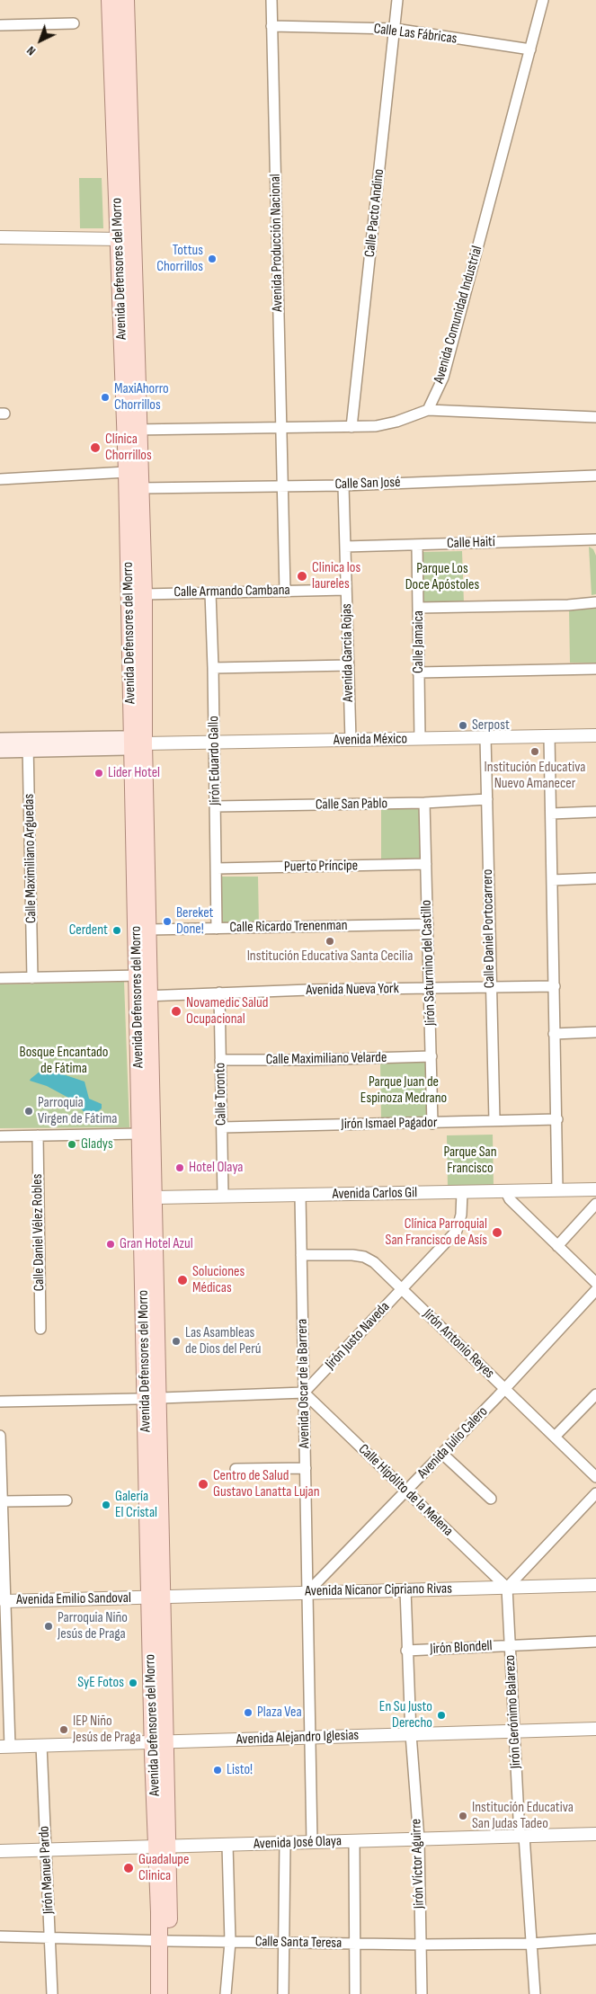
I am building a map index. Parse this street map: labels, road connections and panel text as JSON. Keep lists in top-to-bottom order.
{
  "streets": {
    "main road": ["Avenida Defensores del Morro"],
    "street": [
      "Calle Las Fábricas",
      "Calle Pacto Andino",
      "Avenida Producción Nacional",
      "Avenida Comunidad Industrial",
      "Calle San José",
      "Calle Haití",
      "Calle Armando Cambana",
      "Calle Jamaica",
      "Avenida García Rojas",
      "Avenida México",
      "Jirón Eduardo Gallo",
      "Calle San Pablo",
      "Calle Maximiliano Arguedas",
      "Puerto Príncipe",
      "Calle Ricardo Trenenman",
      "Calle Daniel Portocarrero",
      "Jirón Saturnino del Castillo",
      "Avenida Nueva York",
      "Calle Maximiliano Velarde",
      "Calle Toronto",
      "Jirón Ismael Pagador",
      "Avenida Carlos Gil",
      "Calle Daniel Vélez Robles",
      "Jirón Justo Naveda",
      "Jirón Antonio Reyes",
      "Avenida Oscar de la Barrera",
      "Avenida Julio Calero",
      "Calle Hipólito de la Melena",
      "Avenida Nicanor Cipriano Rivas",
      "Avenida Emilio Sandoval",
      "Jirón Blondell",
      "Jirón Gerónimo Balarezo",
      "Avenida Alejandro Iglesias",
      "Avenida José Olaya",
      "Jirón Víctor Aguirre",
      "Jirón Manuel Pardo",
      "Calle Santa Teresa"
    ]
  },
  "crossings": [
    ["Calle Las Fábricas", "Calle Pacto Andino"],
    ["Calle Las Fábricas", "Avenida Producción Nacional"],
    ["Calle Las Fábricas", "Avenida Comunidad Industrial"],
    ["Avenida Producción Nacional", "Calle San José"],
    ["Avenida Producción Nacional", "Calle Armando Cambana"],
    ["Avenida Defensores del Morro", "Calle San José"],
    ["Avenida Defensores del Morro", "Calle Armando Cambana"],
    ["Avenida Defensores del Morro", "Avenida México"],
    ["Avenida Defensores del Morro", "Calle Ricardo Trenenman"],
    ["Avenida Defensores del Morro", "Avenida Nueva York"],
    ["Avenida Defensores del Morro", "Avenida Carlos Gil"],
    ["Avenida Defensores del Morro", "Avenida Nicanor Cipriano Rivas"],
    ["Avenida Defensores del Morro", "Avenida Emilio Sandoval"],
    ["Avenida Defensores del Morro", "Avenida Alejandro Iglesias"],
    ["Avenida Defensores del Morro", "Avenida José Olaya"],
    ["Avenida Defensores del Morro", "Calle Santa Teresa"],
    ["Calle San José", "Avenida García Rojas"],
    ["Calle Haití", "Calle Jamaica"],
    ["Calle Haití", "Avenida García Rojas"],
    ["Calle Armando Cambana", "Avenida García Rojas"],
    ["Calle Armando Cambana", "Jirón Eduardo Gallo"],
    ["Calle Jamaica", "Avenida México"],
    ["Avenida García Rojas", "Avenida México"],
    ["Avenida México", "Jirón Eduardo Gallo"],
    ["Avenida México", "Calle Daniel Portocarrero"],
    ["Jirón Eduardo Gallo", "Calle San Pablo"],
    ["Jirón Eduardo Gallo", "Puerto Príncipe"],
    ["Jirón Eduardo Gallo", "Calle Ricardo Trenenman"],
    ["Calle San Pablo", "Calle Daniel Portocarrero"],
    ["Calle San Pablo", "Jirón Saturnino del Castillo"],
    ["Puerto Príncipe", "Jirón Saturnino del Castillo"],
    ["Calle Ricardo Trenenman", "Jirón Saturnino del Castillo"],
    ["Calle Daniel Portocarrero", "Avenida Nueva York"],
    ["Calle Daniel Portocarrero", "Jirón Ismael Pagador"],
    ["Jirón Saturnino del Castillo", "Avenida Nueva York"],
    ["Jirón Saturnino del Castillo", "Calle Maximiliano Velarde"],
    ["Jirón Saturnino del Castillo", "Jirón Ismael Pagador"],
    ["Avenida Nueva York", "Calle Toronto"],
    ["Calle Maximiliano Velarde", "Calle Toronto"],
    ["Calle Toronto", "Jirón Ismael Pagador"],
    ["Calle Toronto", "Avenida Carlos Gil"],
    ["Avenida Carlos Gil", "Jirón Justo Naveda"],
    ["Avenida Carlos Gil", "Avenida Oscar de la Barrera"],
    ["Jirón Justo Naveda", "Jirón Antonio Reyes"],
    ["Jirón Justo Naveda", "Avenida Oscar de la Barrera"],
    ["Jirón Justo Naveda", "Calle Hipólito de la Melena"],
    ["Jirón Antonio Reyes", "Avenida Oscar de la Barrera"],
    ["Jirón Antonio Reyes", "Avenida Julio Calero"],
    ["Avenida Oscar de la Barrera", "Avenida Julio Calero"],
    ["Avenida Oscar de la Barrera", "Calle Hipólito de la Melena"],
    ["Avenida Oscar de la Barrera", "Avenida Nicanor Cipriano Rivas"],
    ["Avenida Oscar de la Barrera", "Avenida Alejandro Iglesias"],
    ["Avenida Oscar de la Barrera", "Avenida José Olaya"],
    ["Avenida Julio Calero", "Calle Hipólito de la Melena"],
    ["Avenida Julio Calero", "Avenida Nicanor Cipriano Rivas"],
    ["Calle Hipólito de la Melena", "Avenida Nicanor Cipriano Rivas"],
    ["Calle Hipólito de la Melena", "Jirón Gerónimo Balarezo"],
    ["Avenida Nicanor Cipriano Rivas", "Avenida Emilio Sandoval"],
    ["Avenida Nicanor Cipriano Rivas", "Jirón Gerónimo Balarezo"],
    ["Avenida Nicanor Cipriano Rivas", "Jirón Víctor Aguirre"],
    ["Jirón Blondell", "Jirón Gerónimo Balarezo"],
    ["Jirón Blondell", "Jirón Víctor Aguirre"],
    ["Jirón Gerónimo Balarezo", "Avenida Alejandro Iglesias"],
    ["Jirón Gerónimo Balarezo", "Avenida José Olaya"],
    ["Jirón Gerónimo Balarezo", "Calle Santa Teresa"],
    ["Avenida Alejandro Iglesias", "Jirón Víctor Aguirre"],
    ["Avenida Alejandro Iglesias", "Jirón Manuel Pardo"],
    ["Avenida José Olaya", "Jirón Víctor Aguirre"],
    ["Avenida José Olaya", "Jirón Manuel Pardo"],
    ["Jirón Víctor Aguirre", "Calle Santa Teresa"],
    ["Jirón Manuel Pardo", "Calle Santa Teresa"]
  ],
  "parks": [
    "Parque Los Doce Apóstoles",
    "Bosque Encantado de Fátima",
    "Parque Juan de Espinoza Medrano",
    "Parque San Francisco"
  ],
  "places": [
    "Tottus Chorrillos",
    "MaxiAhorro Chorrillos",
    "Clínica Chorrillos",
    "Clinica los laureles",
    "Serpost",
    "Institución Educativa Nuevo Amanecer",
    "Lider Hotel",
    "Bereket Done!",
    "Cerdent",
    "Institución Educativa Santa Cecilia",
    "Novamedic Salud Ocupacional",
    "Parroquia Virgen de Fátima",
    "Gladys",
    "Hotel Olaya",
    "Clínica Parroquial San Francisco de Asís",
    "Gran Hotel Azul",
    "Soluciones Médicas",
    "Las Asambleas de Dios del Perú",
    "Centro de Salud Gustavo Lanatta Lujan",
    "Galería El Cristal",
    "Parroquia Niño Jesús de Praga",
    "SyE Fotos",
    "Plaza Vea",
    "En Su Justo Derecho",
    "IEP Niño Jesús de Praga",
    "Listo!",
    "Institución Educativa San Judas Tadeo",
    "Guadalupe Clinica"
  ],
  "north": "bottom left"
}
